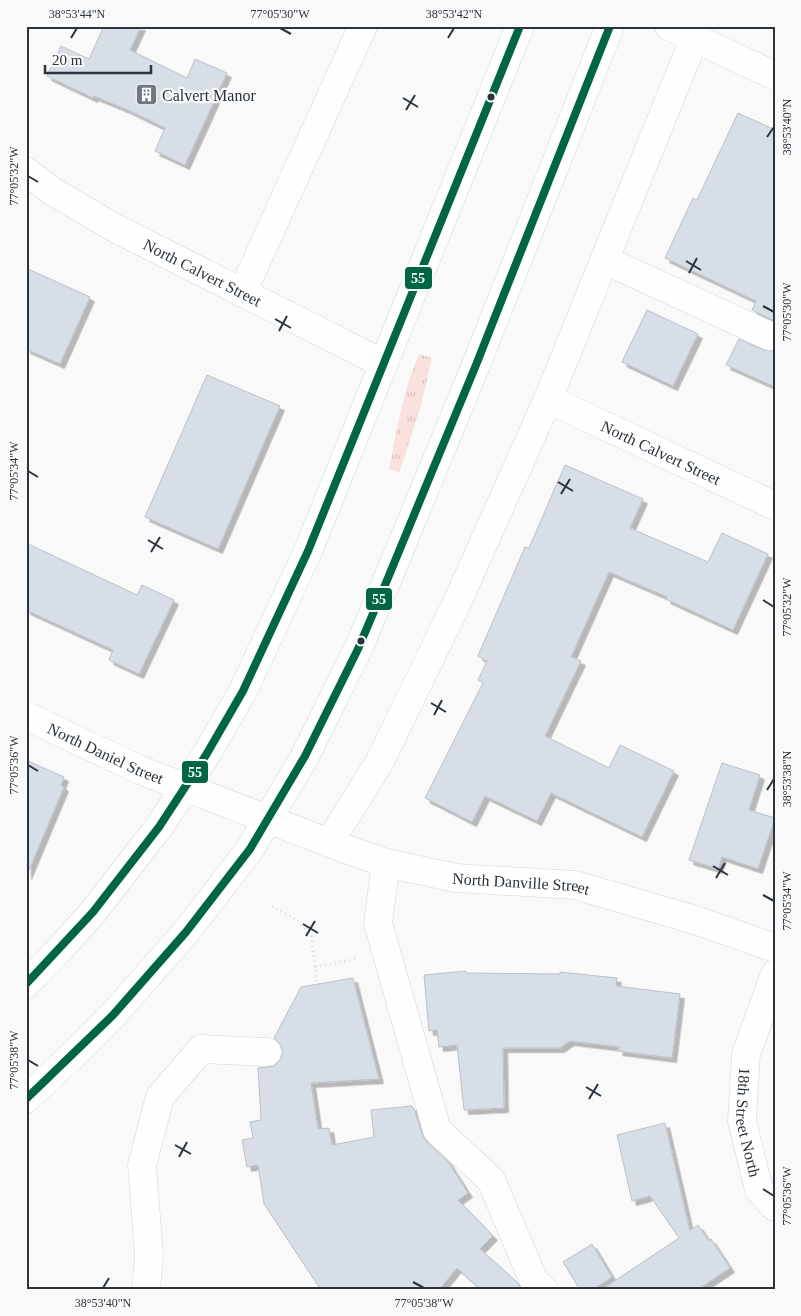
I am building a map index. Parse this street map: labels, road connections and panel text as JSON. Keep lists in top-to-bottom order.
{
  "streets": {
    "main road": [
      "North Calvert Street",
      "North Daniel Street",
      "North Danville Street",
      "18th Street North"
    ]
  },
  "crossings": [
    ["North Daniel Street", "North Danville Street"]
  ],
  "places": {
    "building": ["Calvert Manor"]
  },
  "lines": ["transit line 55"],
  "scale_bar": "20 m",
  "coordinates": [
    "38°53'44\"N",
    "77°05'30\"W",
    "38°53'42\"N",
    "38°53'40\"N",
    "77°05'32\"W",
    "77°05'34\"W",
    "77°05'36\"W",
    "38°53'38\"N",
    "77°05'38\"W"
  ]
}
